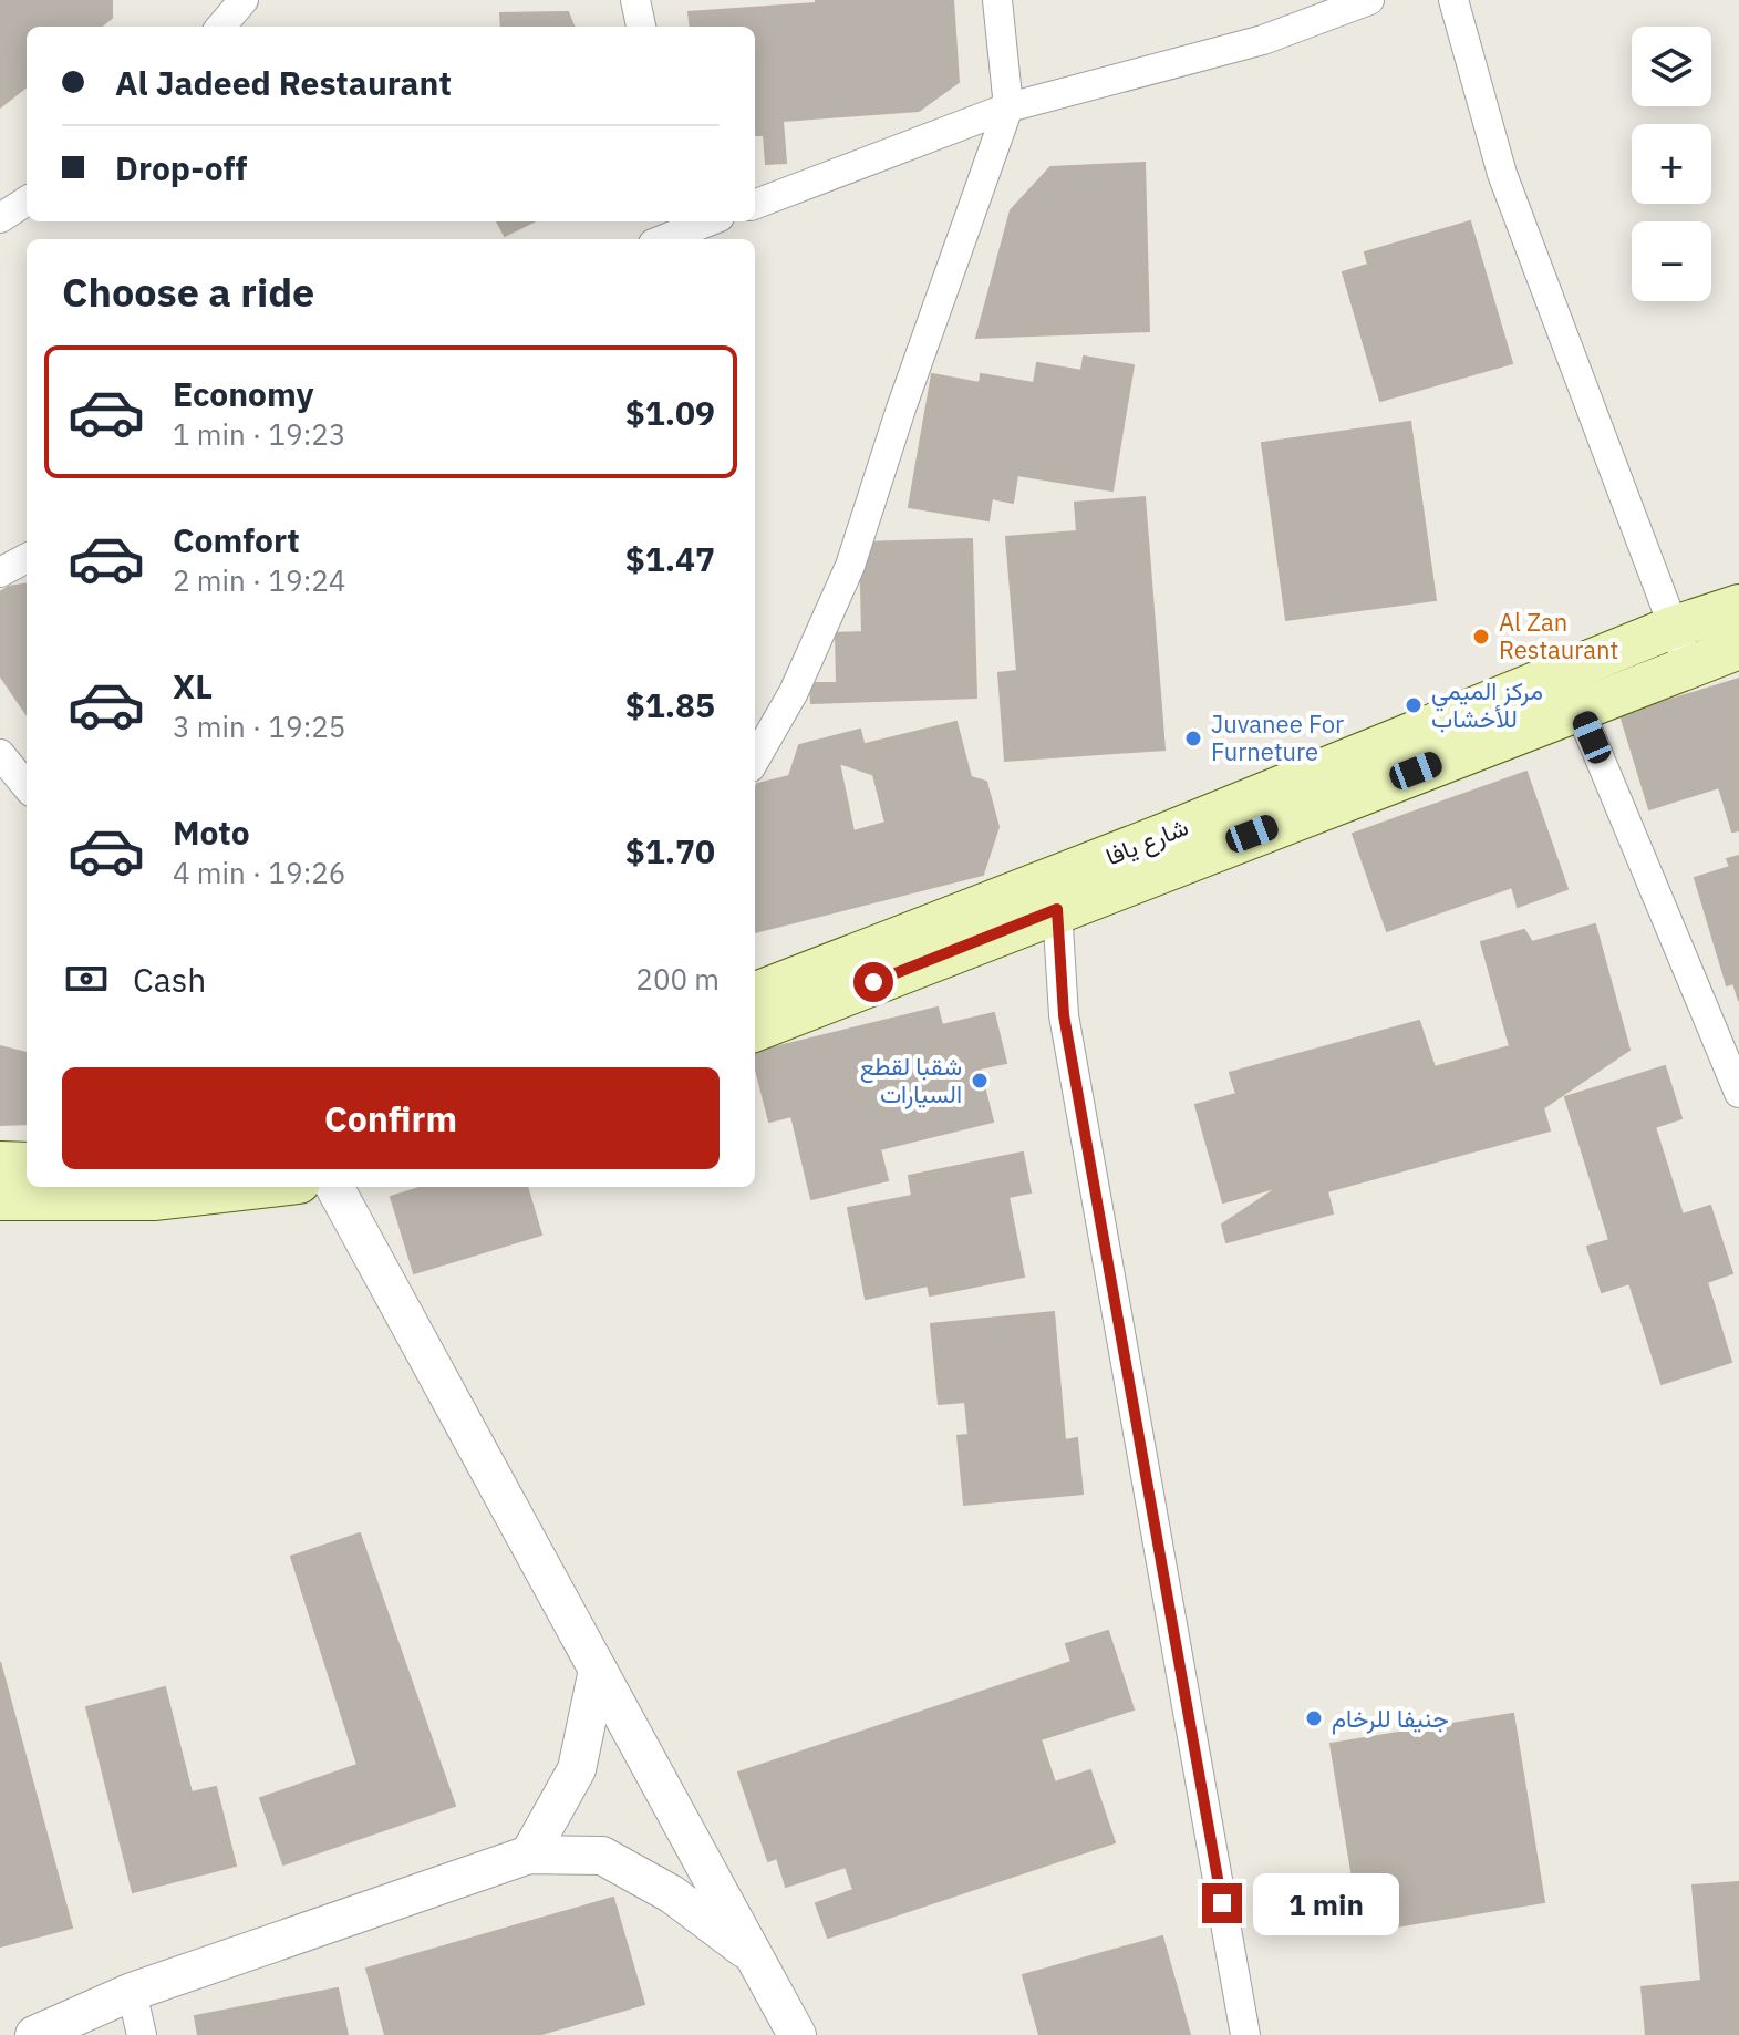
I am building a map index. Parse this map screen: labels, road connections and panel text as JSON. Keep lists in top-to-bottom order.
{
  "streets": {
    "main road": ["شارع يافا"]
  },
  "places": [
    "Al Zan Restaurant",
    "مركز الميمي للأخشاب",
    "Juvanee For Furneture",
    "شقبا لقطع السيارات",
    "جنيفا للرخام"
  ],
  "page": {
    "map_buttons": ["+", "−"],
    "banner": ["Al Jadeed Restaurant", "Drop-off"],
    "heading": "Choose a ride",
    "list": [
      {
        "name": "Economy",
        "note": "1 min · 19:23",
        "value": "$1.09"
      },
      {
        "name": "Comfort",
        "note": "2 min · 19:24",
        "value": "$1.47"
      },
      {
        "name": "XL",
        "note": "3 min · 19:25",
        "value": "$1.85"
      },
      {
        "name": "Moto",
        "note": "4 min · 19:26",
        "value": "$1.70"
      }
    ],
    "pay": ["Cash", "200 m"],
    "buttons": "Confirm",
    "bubble": "1 min"
  }
}
